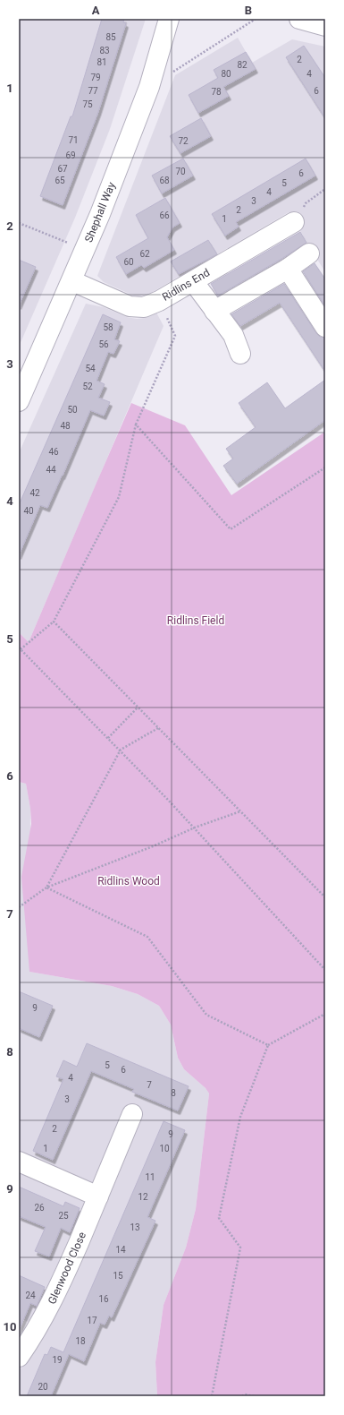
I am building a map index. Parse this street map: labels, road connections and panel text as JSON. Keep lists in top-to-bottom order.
{
  "streets": {
    "street": ["Shephall Way", "Ridlins End", "Glenwood Close"]
  },
  "crossings": [
    ["Shephall Way", "Ridlins End"]
  ],
  "parks": ["Ridlins Field", "Ridlins Wood"],
  "house_numbers": [
    "85",
    "83",
    "2",
    "81",
    "82",
    "80",
    "4",
    "79",
    "77",
    "6",
    "78",
    "75",
    "71",
    "72",
    "69",
    "67",
    "70",
    "6",
    "65",
    "68",
    "5",
    "4",
    "3",
    "2",
    "66",
    "1",
    "62",
    "60",
    "58",
    "56",
    "54",
    "52",
    "50",
    "48",
    "46",
    "44",
    "42",
    "40",
    "9",
    "5",
    "6",
    "4",
    "7",
    "8",
    "3",
    "2",
    "9",
    "1",
    "10",
    "11",
    "12",
    "26",
    "25",
    "13",
    "14",
    "15",
    "24",
    "16",
    "17",
    "18",
    "19",
    "20"
  ],
  "grid": {
    "columns": ["A", "B"],
    "rows": [
      "1",
      "2",
      "3",
      "4",
      "5",
      "6",
      "7",
      "8",
      "9",
      "10"
    ]
  }
}
